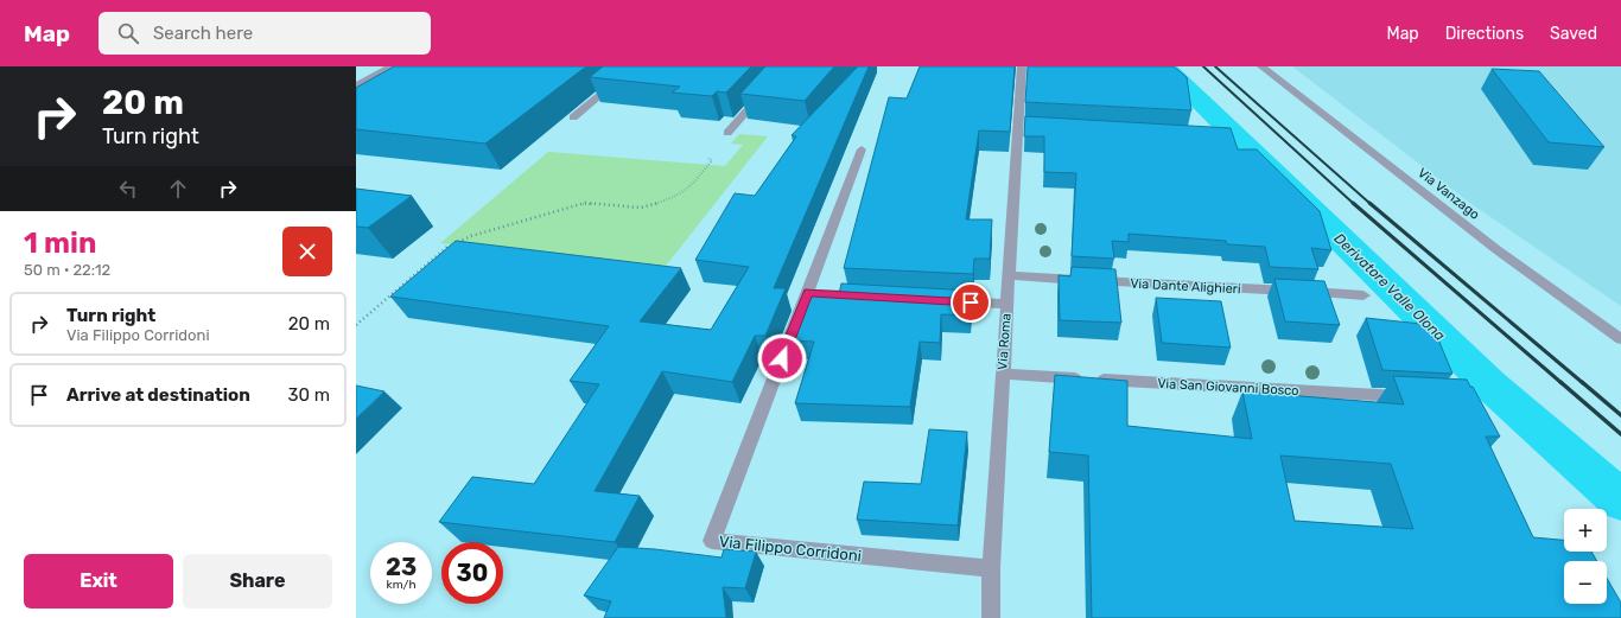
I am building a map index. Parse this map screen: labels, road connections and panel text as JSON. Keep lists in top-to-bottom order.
{
  "streets": {
    "street": [
      "Via Vanzago",
      "Via Dante Alighieri",
      "Via Roma",
      "Via San Giovanni Bosco",
      "Via Filippo Corridoni"
    ]
  },
  "crossings": [
    ["Via Dante Alighieri", "Via Roma"],
    ["Via Roma", "Via San Giovanni Bosco"],
    ["Via Roma", "Via Filippo Corridoni"]
  ],
  "water": ["Derivatore Valle Olona"],
  "page": {
    "header": "Map",
    "search": "Search here",
    "nav": ["Map", "Directions", "Saved"],
    "turn": ["20 m", "Turn right"],
    "heading": ["1 min", "50 m · 22:12"],
    "list": [
      {
        "name": "Turn right",
        "note": "Via Filippo Corridoni",
        "value": "20 m"
      },
      {
        "name": "Arrive at destination",
        "value": "30 m"
      }
    ],
    "map_buttons": ["+", "−"],
    "speed": "23 km/h",
    "limit": "30",
    "buttons": ["Exit", "Share"]
  }
}
